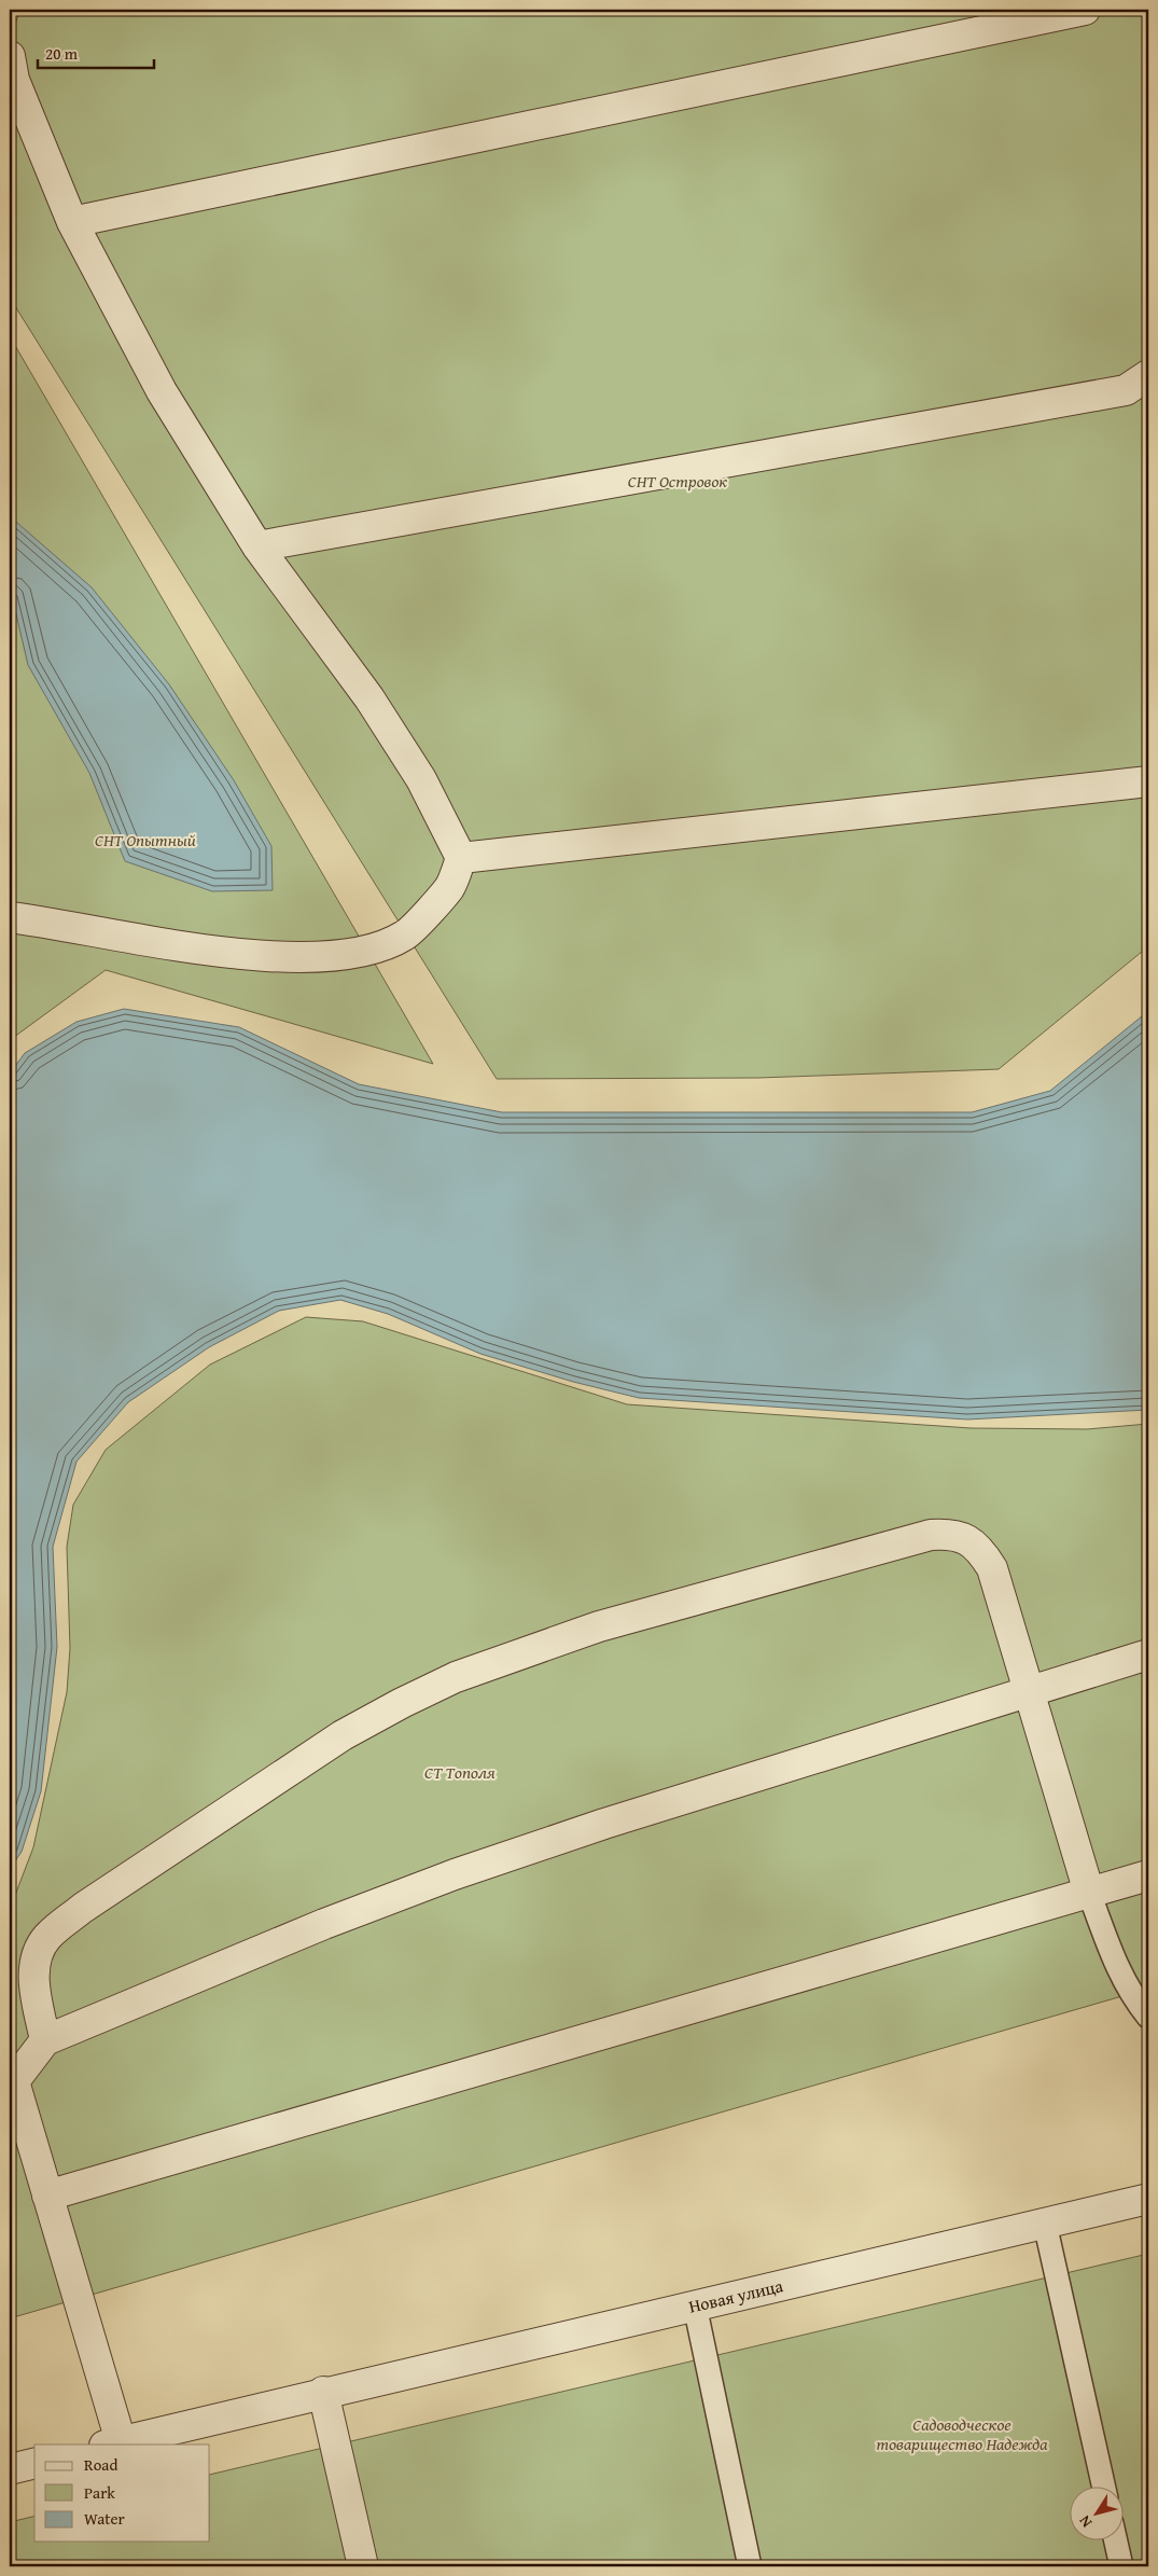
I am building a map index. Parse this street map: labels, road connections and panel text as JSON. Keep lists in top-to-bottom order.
{
  "streets": {
    "street": ["Новая улица"]
  },
  "parks": [
    "СНТ Островок",
    "СНТ Опытный",
    "СТ Тополя",
    "Садоводческое товарищество Надежда"
  ],
  "legend": ["Road", "Park", "Water"],
  "scale_bar": "20 m",
  "north": "bottom left"
}
